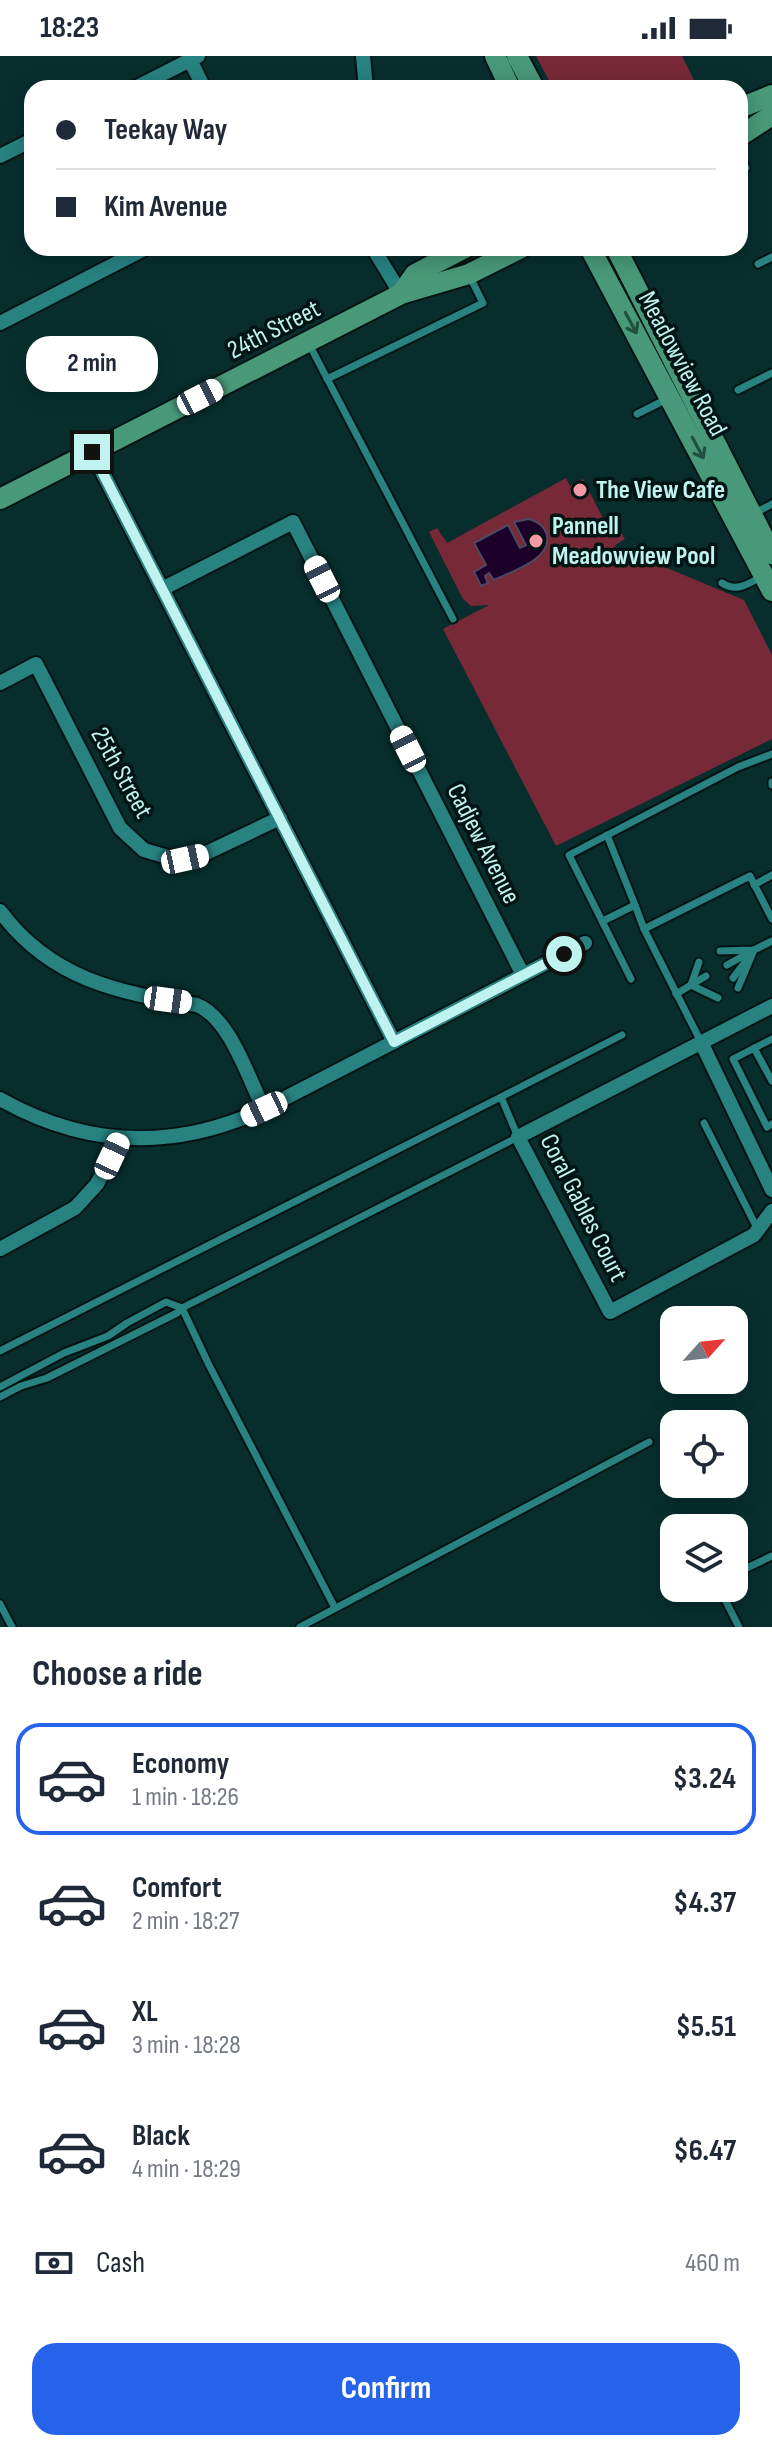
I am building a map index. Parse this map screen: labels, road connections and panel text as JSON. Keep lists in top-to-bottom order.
{
  "streets": {
    "main road": ["24th Street", "Meadowview Road"],
    "street": ["25th Street", "Cadjew Avenue", "Coral Gables Court"]
  },
  "places": ["The View Cafe", "Pannell Meadowview Pool"],
  "north": "top right",
  "page": {
    "status": "18:23",
    "banner": ["Teekay Way", "Kim Avenue"],
    "bubble": "2 min",
    "heading": "Choose a ride",
    "list": [
      {
        "name": "Economy",
        "note": "1 min · 18:26",
        "value": "$3.24"
      },
      {
        "name": "Comfort",
        "note": "2 min · 18:27",
        "value": "$4.37"
      },
      {
        "name": "XL",
        "note": "3 min · 18:28",
        "value": "$5.51"
      },
      {
        "name": "Black",
        "note": "4 min · 18:29",
        "value": "$6.47"
      }
    ],
    "pay": ["Cash", "460 m"],
    "buttons": "Confirm"
  }
}
